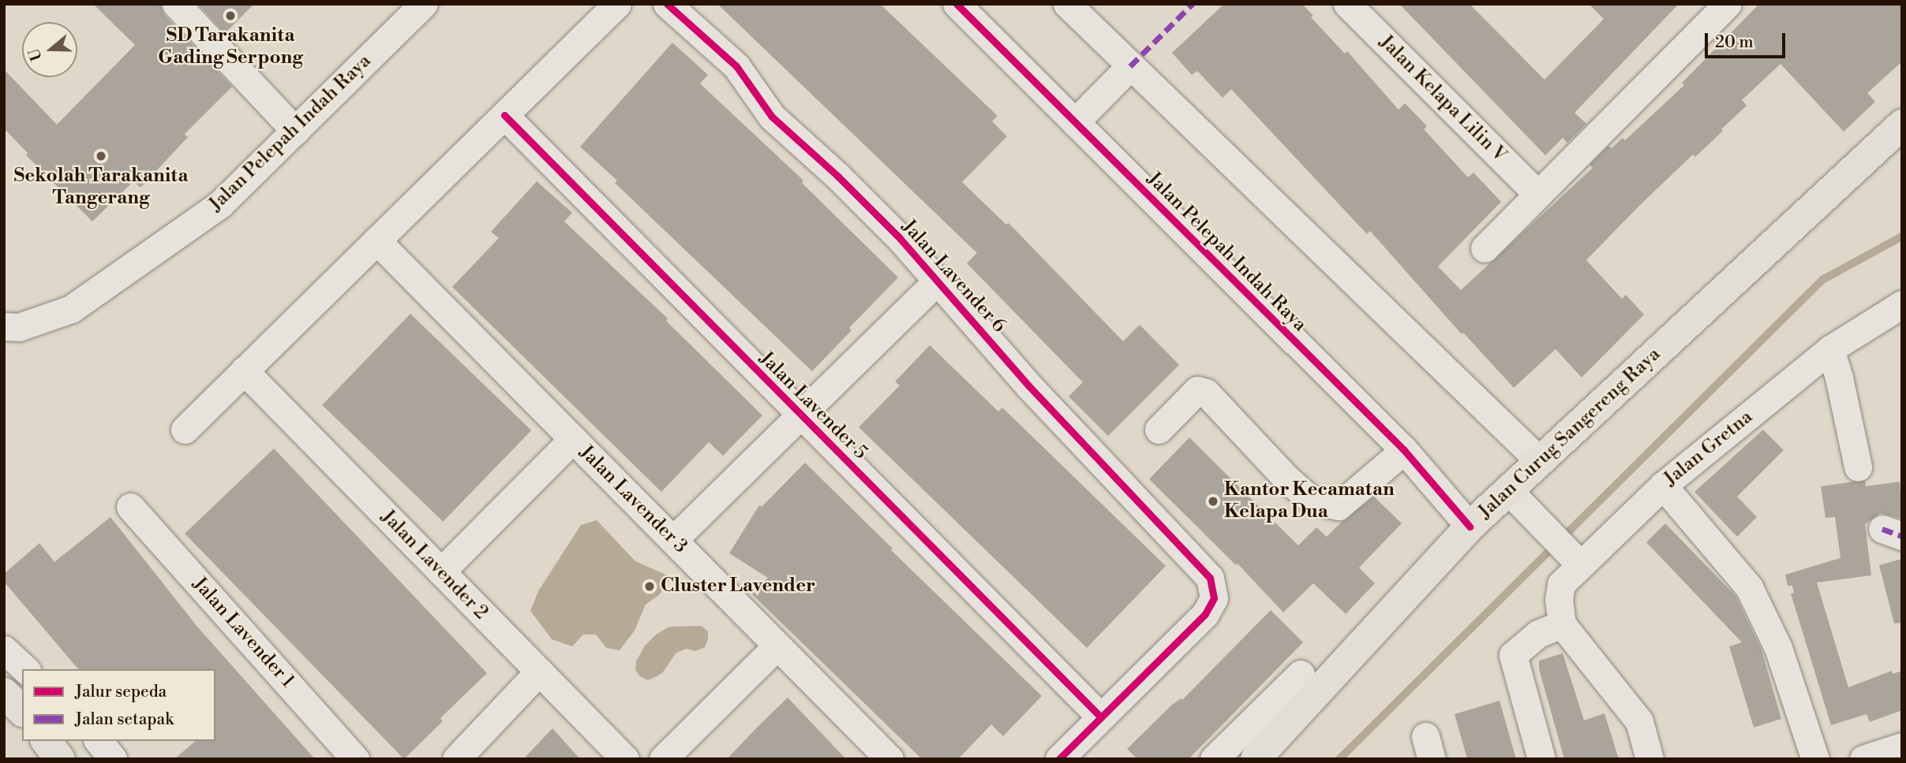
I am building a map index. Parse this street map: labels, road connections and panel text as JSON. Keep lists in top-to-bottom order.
{
  "streets": {
    "main road": ["Jalan Curug Sangereng Raya"],
    "street": [
      "Jalan Kelapa Lilin V",
      "Jalan Pelepah Indah Raya",
      "Jalan Lavender 6",
      "Jalan Lavender 5",
      "Jalan Gretna",
      "Jalan Lavender 3",
      "Jalan Lavender 2",
      "Jalan Lavender 1"
    ]
  },
  "crossings": [
    ["Jalan Pelepah Indah Raya", "Jalan Curug Sangereng Raya"],
    ["Jalan Lavender 6", "Jalan Lavender 5"]
  ],
  "places": [
    "SD Tarakanita Gading Serpong",
    "Sekolah Tarakanita Tangerang",
    "Kantor Kecamatan Kelapa Dua",
    "Cluster Lavender"
  ],
  "legend": ["Jalur sepeda", "Jalan setapak"],
  "scale_bar": "20 m",
  "north": "left"
}
